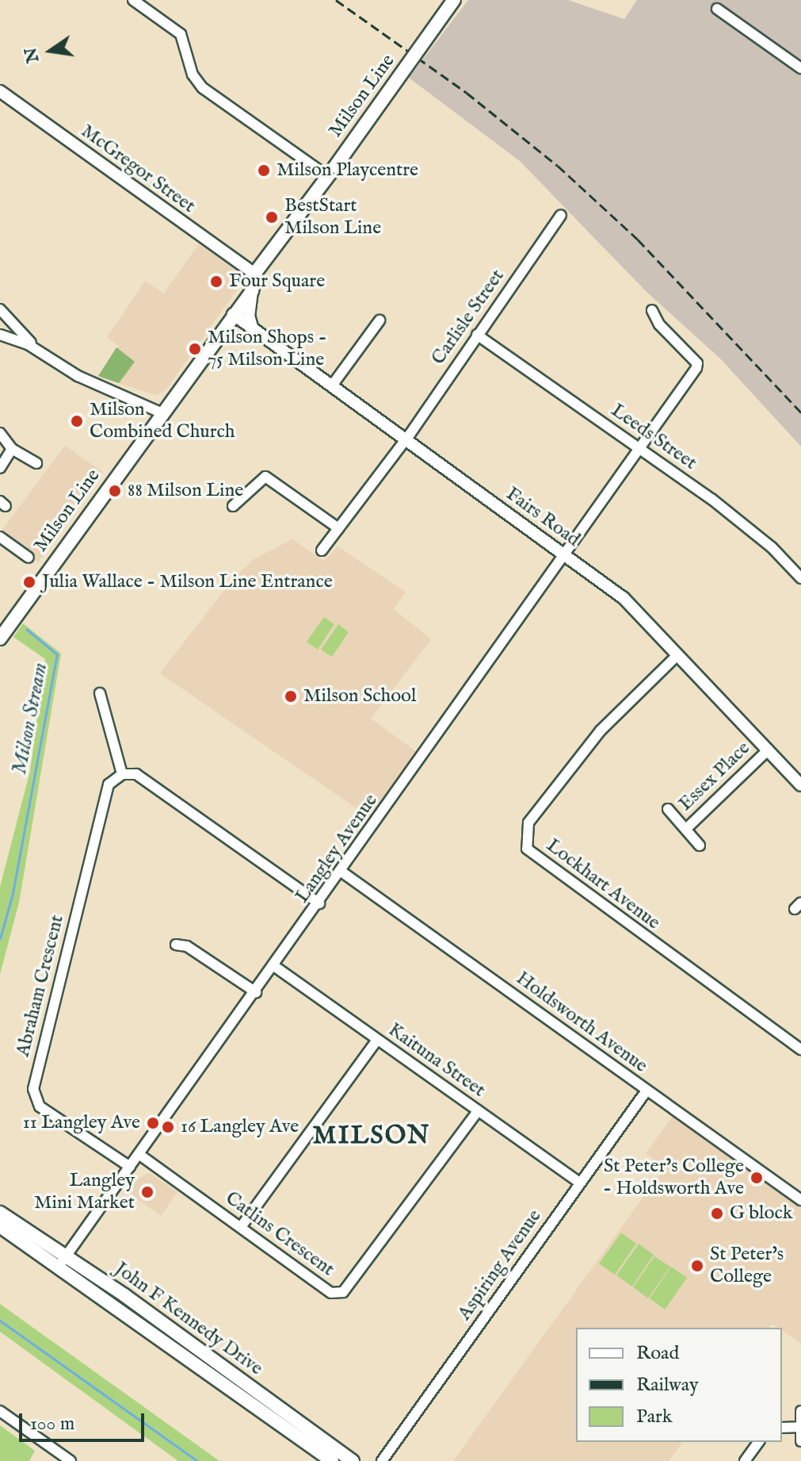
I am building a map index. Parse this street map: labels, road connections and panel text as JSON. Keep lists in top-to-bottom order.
{
  "streets": {
    "main road": ["Milson Line", "John F Kennedy Drive"],
    "street": [
      "McGregor Street",
      "Carlisle Street",
      "Leeds Street",
      "Fairs Road",
      "Essex Place",
      "Langley Avenue",
      "Lockhart Avenue",
      "Abraham Crescent",
      "Holdsworth Avenue",
      "Kaituna Street",
      "Catlins Crescent",
      "Aspiring Avenue"
    ]
  },
  "crossings": [
    ["Milson Line", "McGregor Street"],
    ["Milson Line", "Fairs Road"],
    ["Carlisle Street", "Leeds Street"],
    ["Carlisle Street", "Fairs Road"],
    ["Leeds Street", "Langley Avenue"],
    ["Fairs Road", "Essex Place"],
    ["Fairs Road", "Langley Avenue"],
    ["Fairs Road", "Lockhart Avenue"],
    ["Langley Avenue", "Abraham Crescent"],
    ["Langley Avenue", "Holdsworth Avenue"],
    ["Langley Avenue", "Kaituna Street"],
    ["Langley Avenue", "Catlins Crescent"],
    ["Langley Avenue", "John F Kennedy Drive"],
    ["Holdsworth Avenue", "Aspiring Avenue"],
    ["Kaituna Street", "Catlins Crescent"],
    ["Kaituna Street", "Aspiring Avenue"]
  ],
  "districts": ["MILSON"],
  "water": ["Milson Stream"],
  "places": [
    "Milson Playcentre",
    "BestStart Milson Line",
    "Four Square",
    "Milson Shops - 75 Milson Line",
    "Milson Combined Church",
    "88 Milson Line",
    "Julia Wallace - Milson Line Entrance",
    "Milson School",
    "11 Langley Ave",
    "16 Langley Ave",
    "St Peter’s College - Holdsworth Ave",
    "Langley Mini Market",
    "G block",
    "St Peter's College"
  ],
  "legend": ["Road", "Railway", "Park"],
  "scale_bar": "100 m",
  "north": "left"
}
